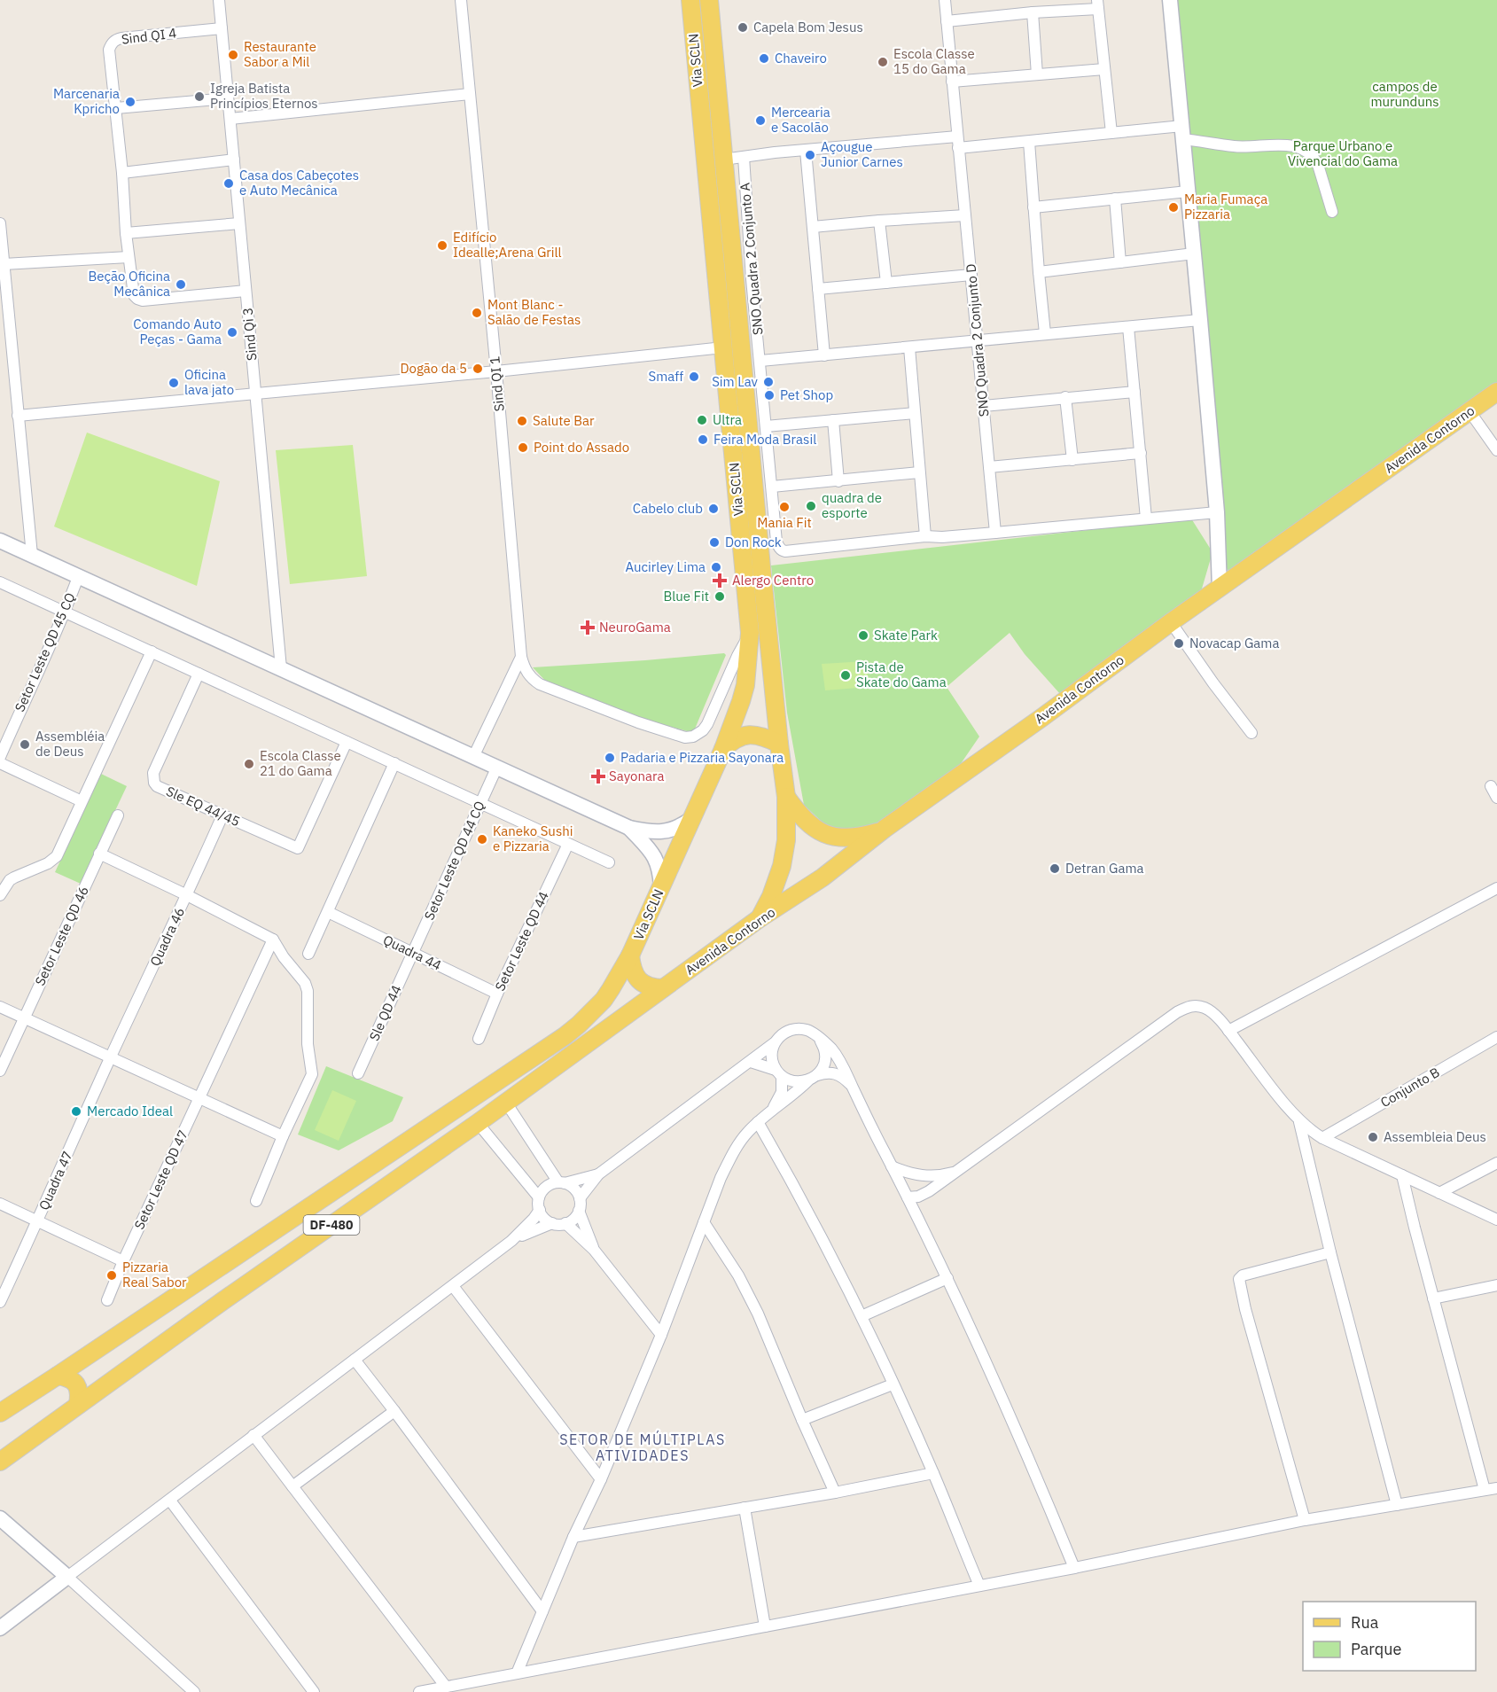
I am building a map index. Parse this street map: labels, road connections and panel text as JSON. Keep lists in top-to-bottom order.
{
  "streets": {
    "main road": ["Via SCLN", "Avenida Contorno", "DF-480"],
    "street": [
      "Sind QI 4",
      "SNO Quadra 2 Conjunto A",
      "Sind Qi 3",
      "SNO Quadra 2 Conjunto D",
      "Sind QI 1",
      "Setor Leste QD 45 CQ",
      "Sle EQ 44/45",
      "Setor Leste QD 44 CQ",
      "Setor Leste QD 46",
      "Quadra 46",
      "Setor Leste QD 44",
      "Quadra 44",
      "Sle QD 44",
      "Conjunto B",
      "Setor Leste QD 47",
      "Quadra 47"
    ]
  },
  "crossings": [
    ["Sind QI 4", "Sind Qi 3"],
    ["Via SCLN", "Avenida Contorno"],
    ["Via SCLN", "DF-480"],
    ["Avenida Contorno", "DF-480"],
    ["Sle EQ 44/45", "Quadra 46"],
    ["Setor Leste QD 44 CQ", "Quadra 44"],
    ["Setor Leste QD 44 CQ", "Sle QD 44"],
    ["Quadra 46", "Quadra 47"],
    ["Setor Leste QD 44", "Quadra 44"],
    ["Quadra 44", "Sle QD 44"]
  ],
  "districts": ["SETOR DE MÚLTIPLAS ATIVIDADES"],
  "parks": ["campos de murunduns", "Parque Urbano e Vivencial do Gama"],
  "places": {
    "other": [
      "Capela Bom Jesus",
      "Restaurante Sabor a Mil",
      "Chaveiro",
      "Escola Classe 15 do Gama",
      "Igreja Batista Princípios Eternos",
      "Marcenaria Kpricho",
      "Mercearia e Sacolão",
      "Açougue Junior Carnes",
      "Casa dos Cabeçotes e Auto Mecânica",
      "Maria Fumaça Pizzaria",
      "Edifício Idealle;Arena Grill",
      "Beção Oficina Mecânica",
      "Mont Blanc - Salão de Festas",
      "Comando Auto Peças - Gama",
      "Dogão da 5",
      "Smaff",
      "Sim Lav",
      "Oficina lava jato",
      "Pet Shop",
      "Ultra",
      "Salute Bar",
      "Feira Moda Brasil",
      "Point do Assado",
      "quadra de esporte",
      "Mania Fit",
      "Cabelo club",
      "Don Rock",
      "Aucirley Lima",
      "Blue Fit",
      "Skate Park",
      "Novacap Gama",
      "Pista de Skate do Gama",
      "Assembléia de Deus",
      "Padaria e Pizzaria Sayonara",
      "Escola Classe 21 do Gama",
      "Kaneko Sushi e Pizzaria",
      "Detran Gama",
      "Mercado Ideal",
      "Assembleia Deus",
      "Pizzaria Real Sabor"
    ],
    "health": ["Alergo Centro", "NeuroGama", "Sayonara"]
  },
  "legend": ["Rua", "Parque"]
}
